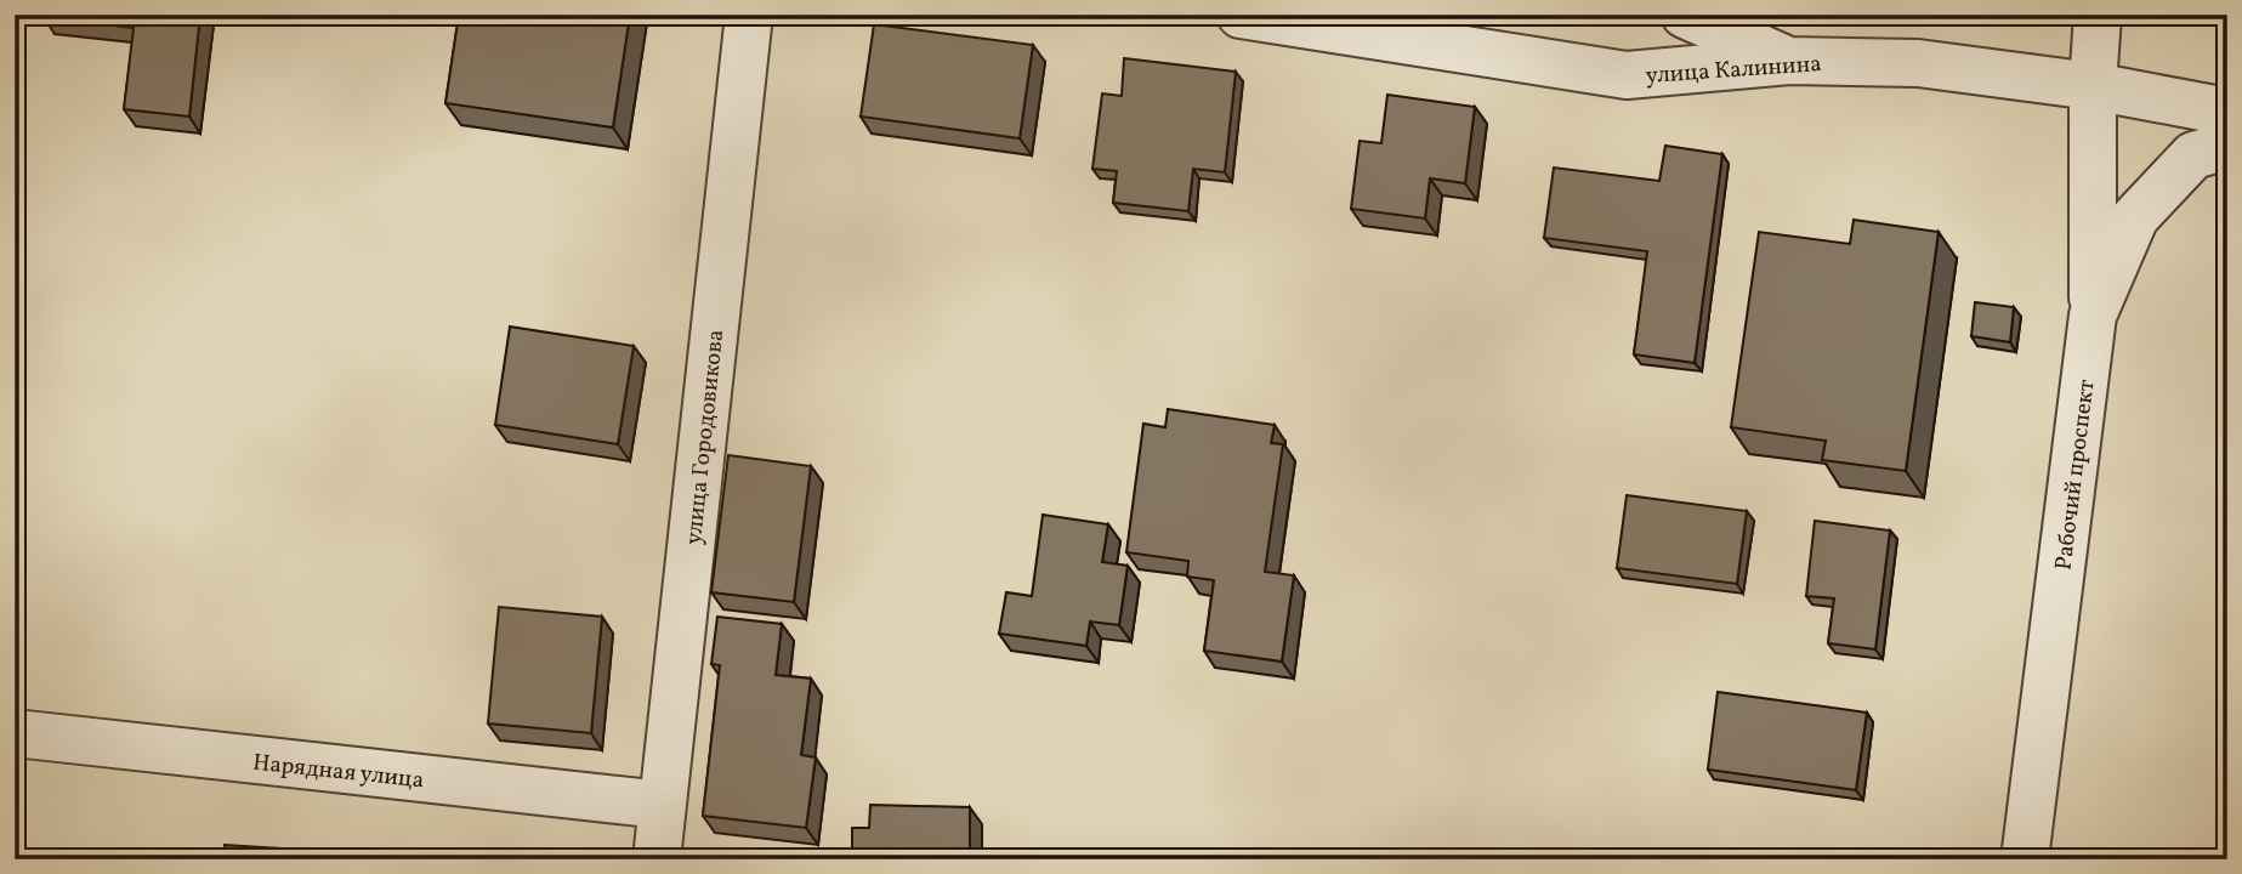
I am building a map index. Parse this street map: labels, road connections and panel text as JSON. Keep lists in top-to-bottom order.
{
  "streets": {
    "street": [
      "улица Калинина",
      "улица Городовикова",
      "Рабочий проспект",
      "Нарядная улица"
    ]
  },
  "crossings": [
    ["улица Городовикова", "Нарядная улица"]
  ]
}
